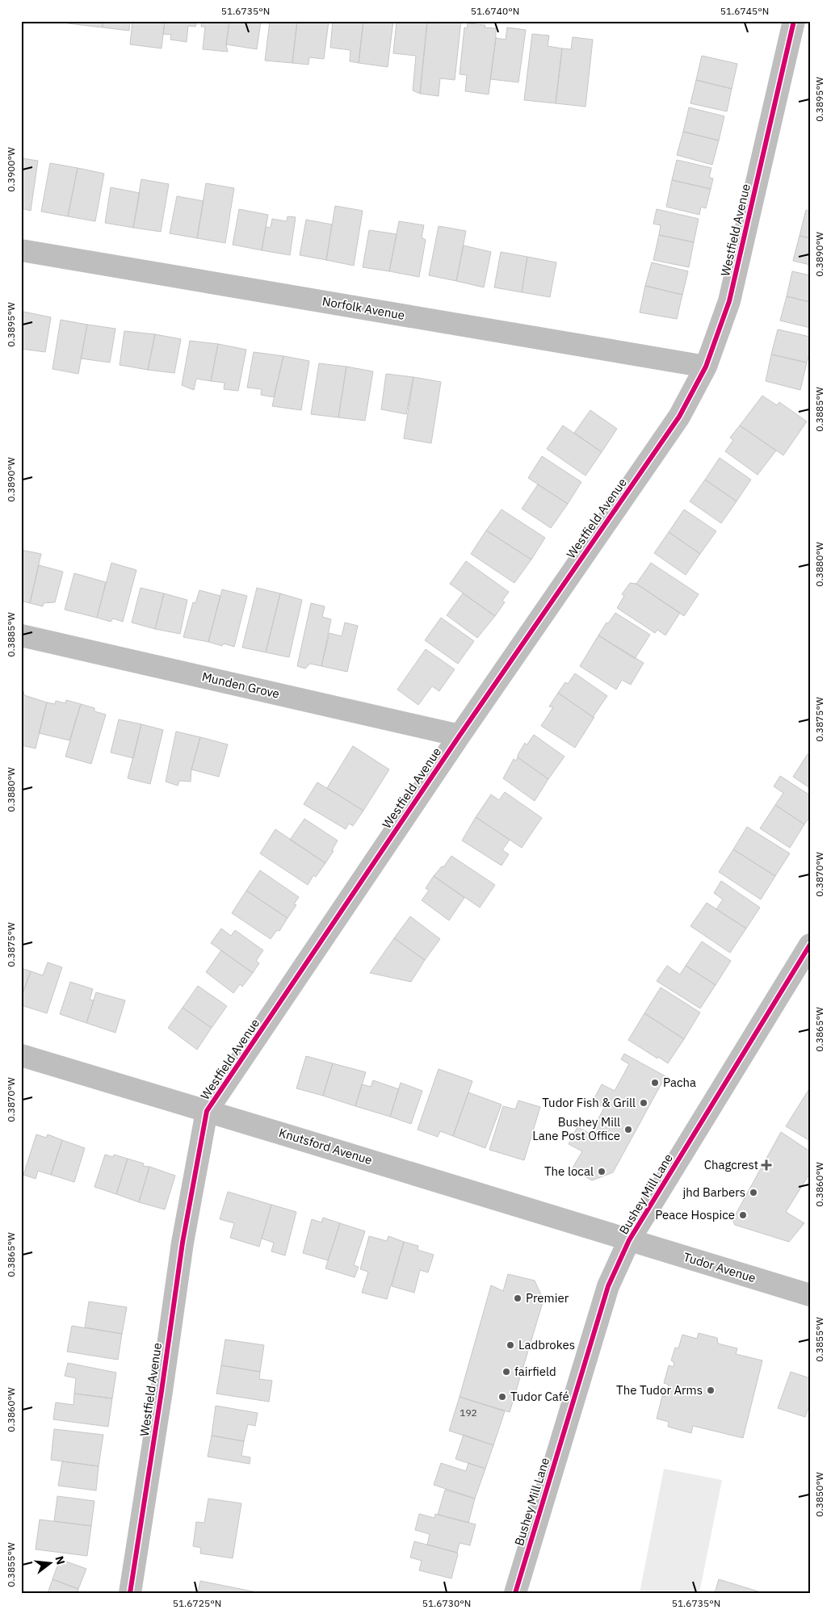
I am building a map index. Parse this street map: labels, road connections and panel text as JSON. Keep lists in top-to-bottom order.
{
  "streets": {
    "street": [
      "Westfield Avenue",
      "Norfolk Avenue",
      "Munden Grove",
      "Knutsford Avenue",
      "Bushey Mill Lane",
      "Tudor Avenue"
    ]
  },
  "crossings": [
    ["Westfield Avenue", "Norfolk Avenue"],
    ["Westfield Avenue", "Munden Grove"],
    ["Westfield Avenue", "Knutsford Avenue"],
    ["Knutsford Avenue", "Bushey Mill Lane"],
    ["Knutsford Avenue", "Tudor Avenue"],
    ["Bushey Mill Lane", "Tudor Avenue"]
  ],
  "places": {
    "other": [
      "Pacha",
      "Tudor Fish & Grill",
      "Bushey Mill Lane Post Office",
      "The local",
      "jhd Barbers",
      "Peace Hospice",
      "Premier",
      "Ladbrokes",
      "fairfield",
      "The Tudor Arms",
      "Tudor Café"
    ],
    "health": ["Chagcrest"]
  },
  "house_numbers": ["192"],
  "north": "right",
  "coordinates": [
    "51.6735°N",
    "51.6740°N",
    "51.6745°N",
    "0.3895°W",
    "0.3900°W",
    "0.3890°W",
    "0.3885°W",
    "0.3880°W",
    "0.3875°W",
    "0.3870°W",
    "0.3865°W",
    "0.3860°W",
    "0.3855°W",
    "0.3850°W",
    "51.6725°N",
    "51.6730°N"
  ]
}
